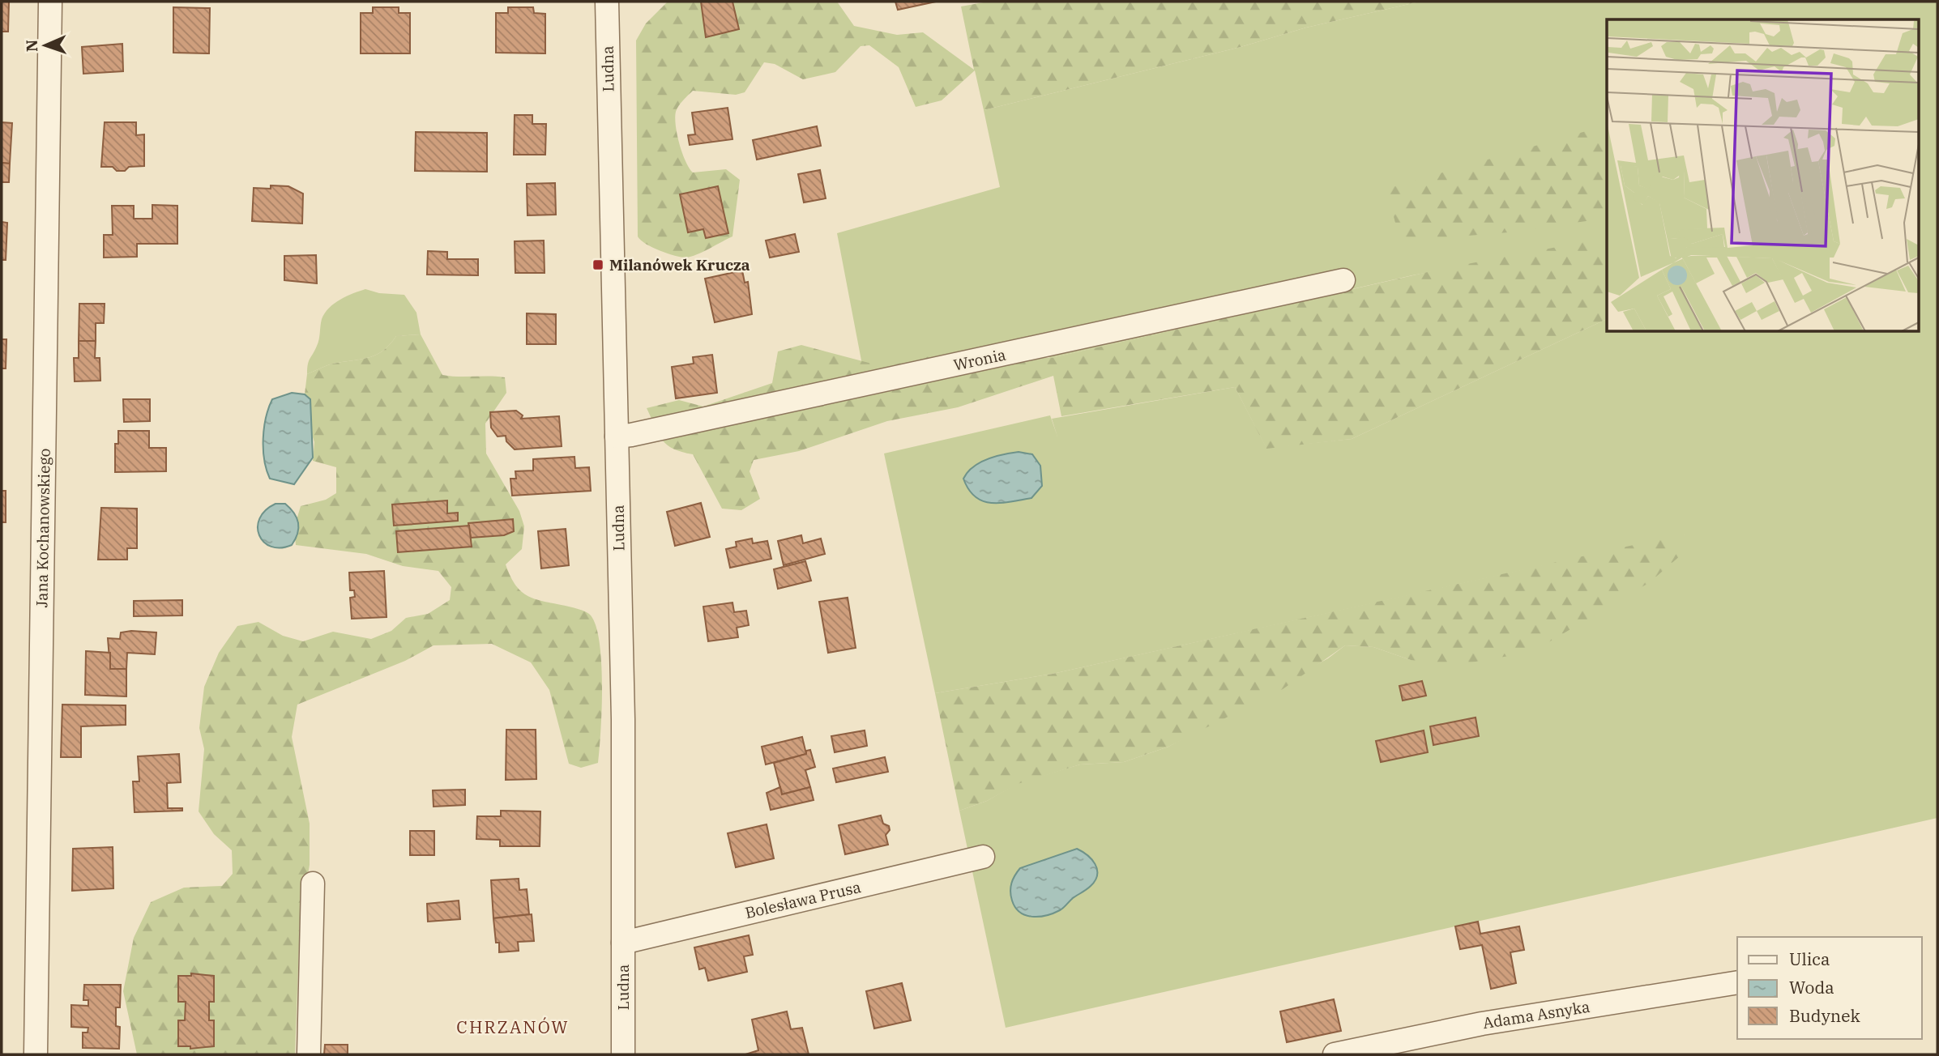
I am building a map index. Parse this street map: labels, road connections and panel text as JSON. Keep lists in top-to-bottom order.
{
  "streets": {
    "street": [
      "Ludna",
      "Wronia",
      "Jana Kochanowskiego",
      "Bolesława Prusa",
      "Adama Asnyka"
    ]
  },
  "crossings": [
    ["Ludna", "Wronia"],
    ["Ludna", "Bolesława Prusa"]
  ],
  "districts": ["CHRZANÓW"],
  "places": {
    "transit": ["Milanówek Krucza"]
  },
  "legend": ["Ulica", "Woda", "Budynek"],
  "north": "left"
}
